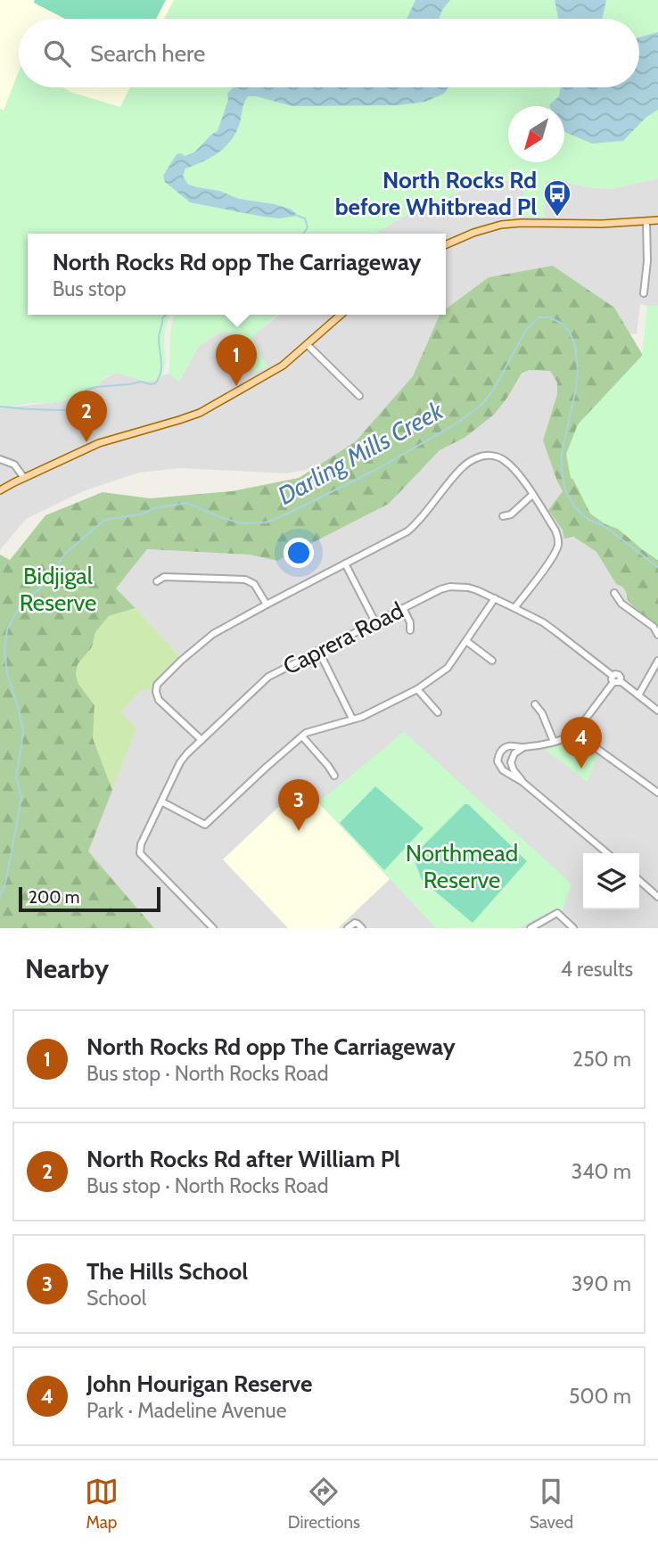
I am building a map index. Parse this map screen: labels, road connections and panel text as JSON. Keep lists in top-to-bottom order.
{
  "streets": {
    "street": ["Caprera Road"]
  },
  "water": ["Darling Mills Creek"],
  "parks": ["Bidjigal Reserve", "Northmead Reserve"],
  "places": {
    "bus stop": ["North Rocks Rd before Whitbread Pl"]
  },
  "scale_bar": "200 m",
  "north": "bottom left",
  "page": {
    "search": "Search here",
    "popup": ["North Rocks Rd opp The Carriageway", "Bus stop"],
    "pins": [
      "1",
      "2",
      "4",
      "3"
    ],
    "scale": "200 m",
    "heading": ["Nearby", "4 results"],
    "list": [
      {
        "mark": "1",
        "name": "North Rocks Rd opp The Carriageway",
        "note": "Bus stop · North Rocks Road",
        "value": "250 m"
      },
      {
        "mark": "2",
        "name": "North Rocks Rd after William Pl",
        "note": "Bus stop · North Rocks Road",
        "value": "340 m"
      },
      {
        "mark": "3",
        "name": "The Hills School",
        "note": "School",
        "value": "390 m"
      },
      {
        "mark": "4",
        "name": "John Hourigan Reserve",
        "note": "Park · Madeline Avenue",
        "value": "500 m"
      }
    ],
    "nav": ["Map", "Directions", "Saved"]
  }
}
